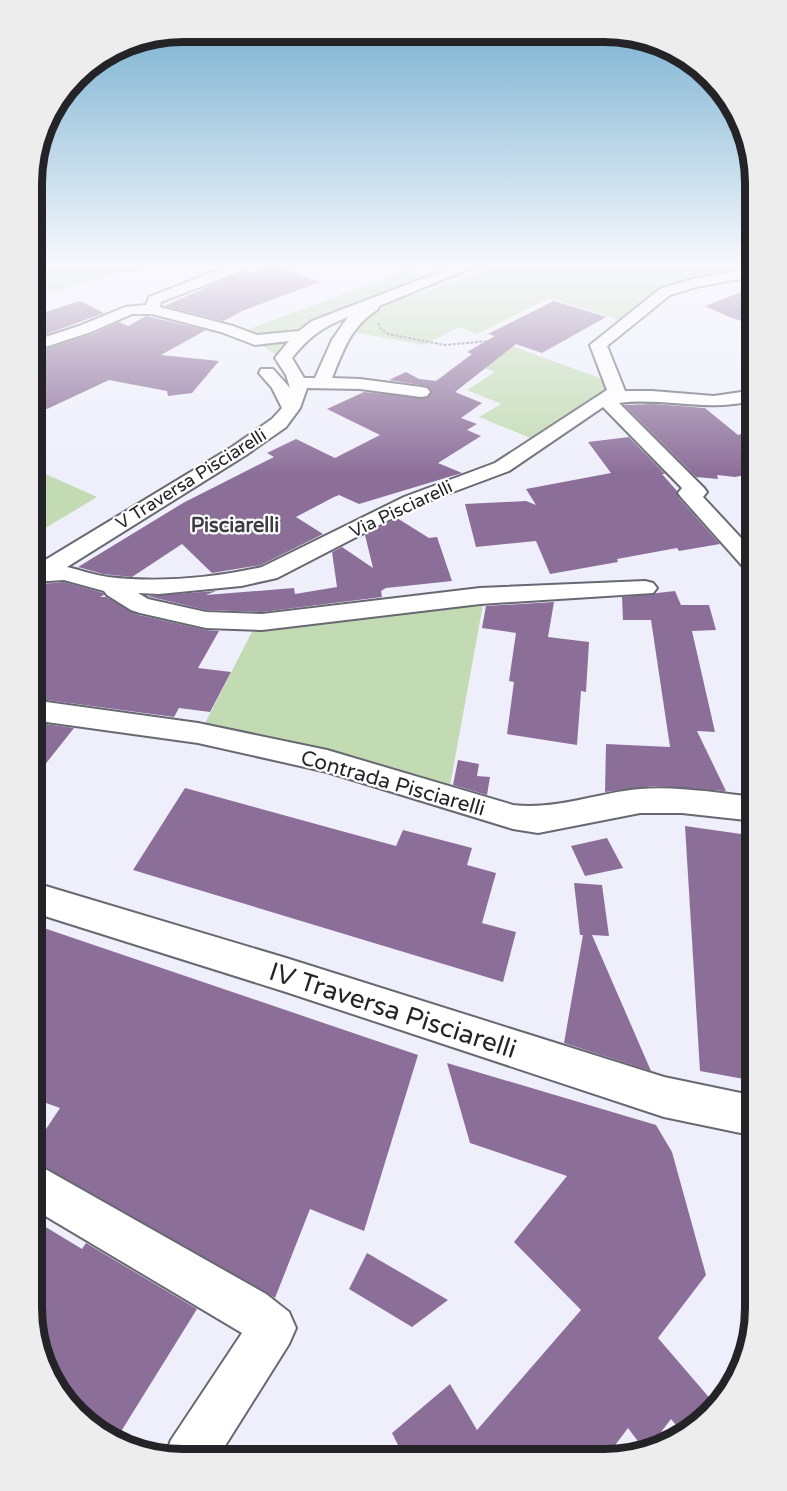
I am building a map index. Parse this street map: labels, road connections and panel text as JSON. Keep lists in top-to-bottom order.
{
  "streets": {
    "street": [
      "V Traversa Pisciarelli",
      "Via Pisciarelli",
      "Contrada Pisciarelli",
      "IV Traversa Pisciarelli"
    ]
  },
  "districts": ["Pisciarelli"]
}
